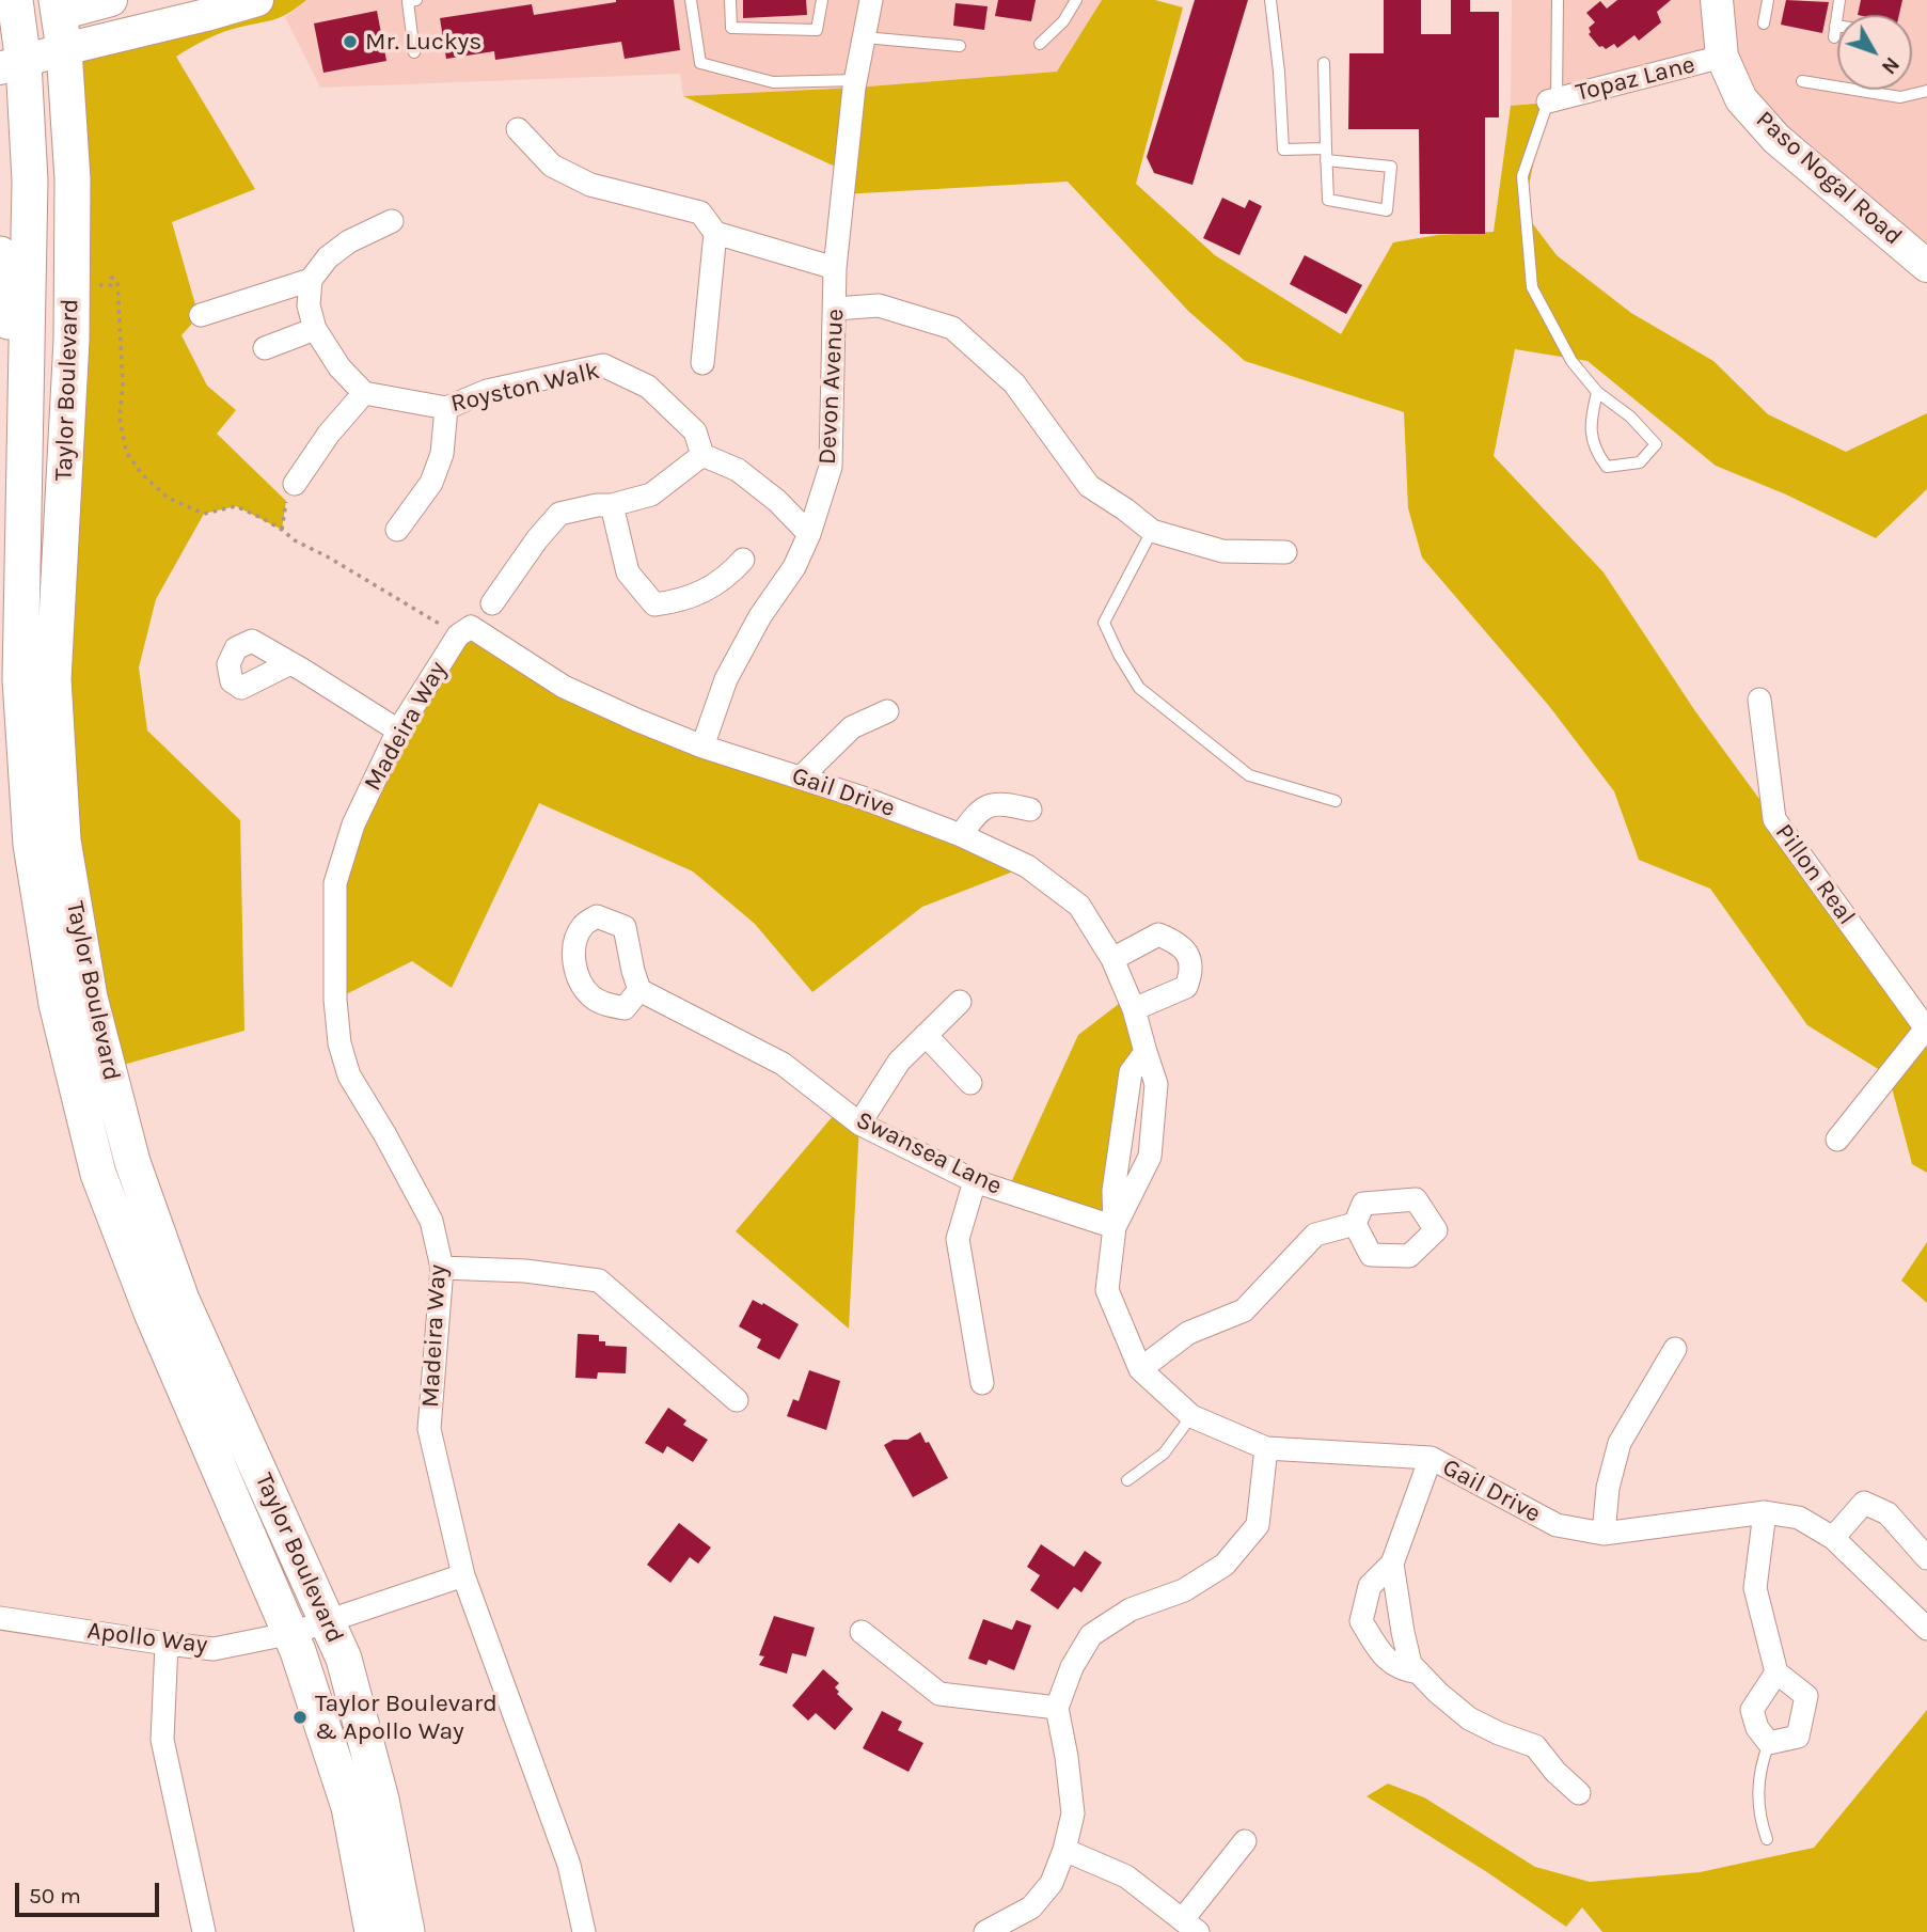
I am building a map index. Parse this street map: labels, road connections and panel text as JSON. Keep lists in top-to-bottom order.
{
  "streets": {
    "main road": ["Taylor Boulevard"],
    "street": [
      "Topaz Lane",
      "Paso Nogal Road",
      "Devon Avenue",
      "Royston Walk",
      "Madeira Way",
      "Gail Drive",
      "Pillon Real",
      "Swansea Lane",
      "Apollo Way"
    ]
  },
  "crossings": [
    ["Topaz Lane", "Paso Nogal Road"],
    ["Devon Avenue", "Gail Drive"],
    ["Taylor Boulevard", "Apollo Way"],
    ["Madeira Way", "Gail Drive"],
    ["Madeira Way", "Apollo Way"],
    ["Gail Drive", "Swansea Lane"]
  ],
  "places": ["Mr. Luckys", "Taylor Boulevard & Apollo Way"],
  "scale_bar": "50 m",
  "north": "bottom right"
}
